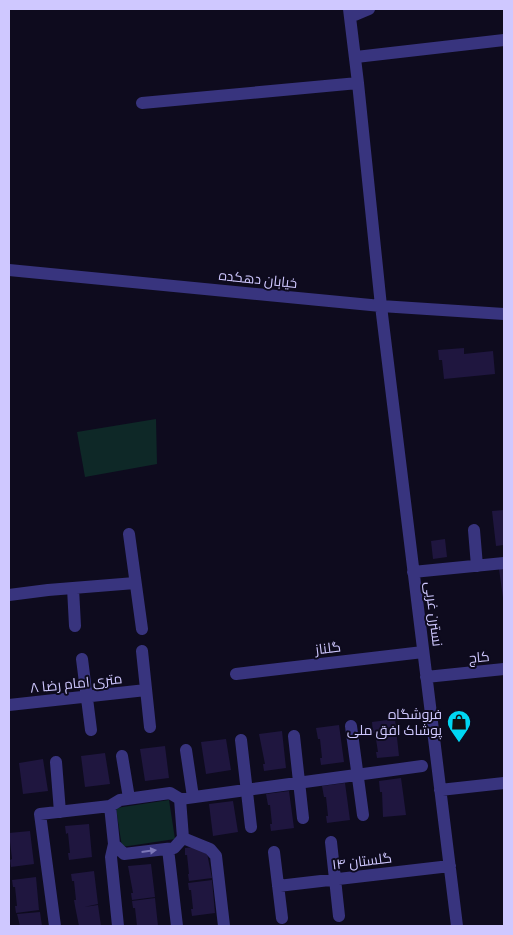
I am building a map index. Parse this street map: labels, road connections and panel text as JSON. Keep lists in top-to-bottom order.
{
  "streets": {
    "street": [
      "خیابان دهکده",
      "نسترن غربی",
      "گلناز",
      "کاج",
      "۸ متری امام رضا",
      "گلستان ۱۴"
    ]
  },
  "crossings": [
    ["خیابان دهکده", "نسترن غربی"],
    ["نسترن غربی", "گلناز"],
    ["نسترن غربی", "کاج"],
    ["نسترن غربی", "گلستان ۱۴"]
  ],
  "places": {
    "shop": ["فروشگاه پوشاک افق ملی"]
  }
}
